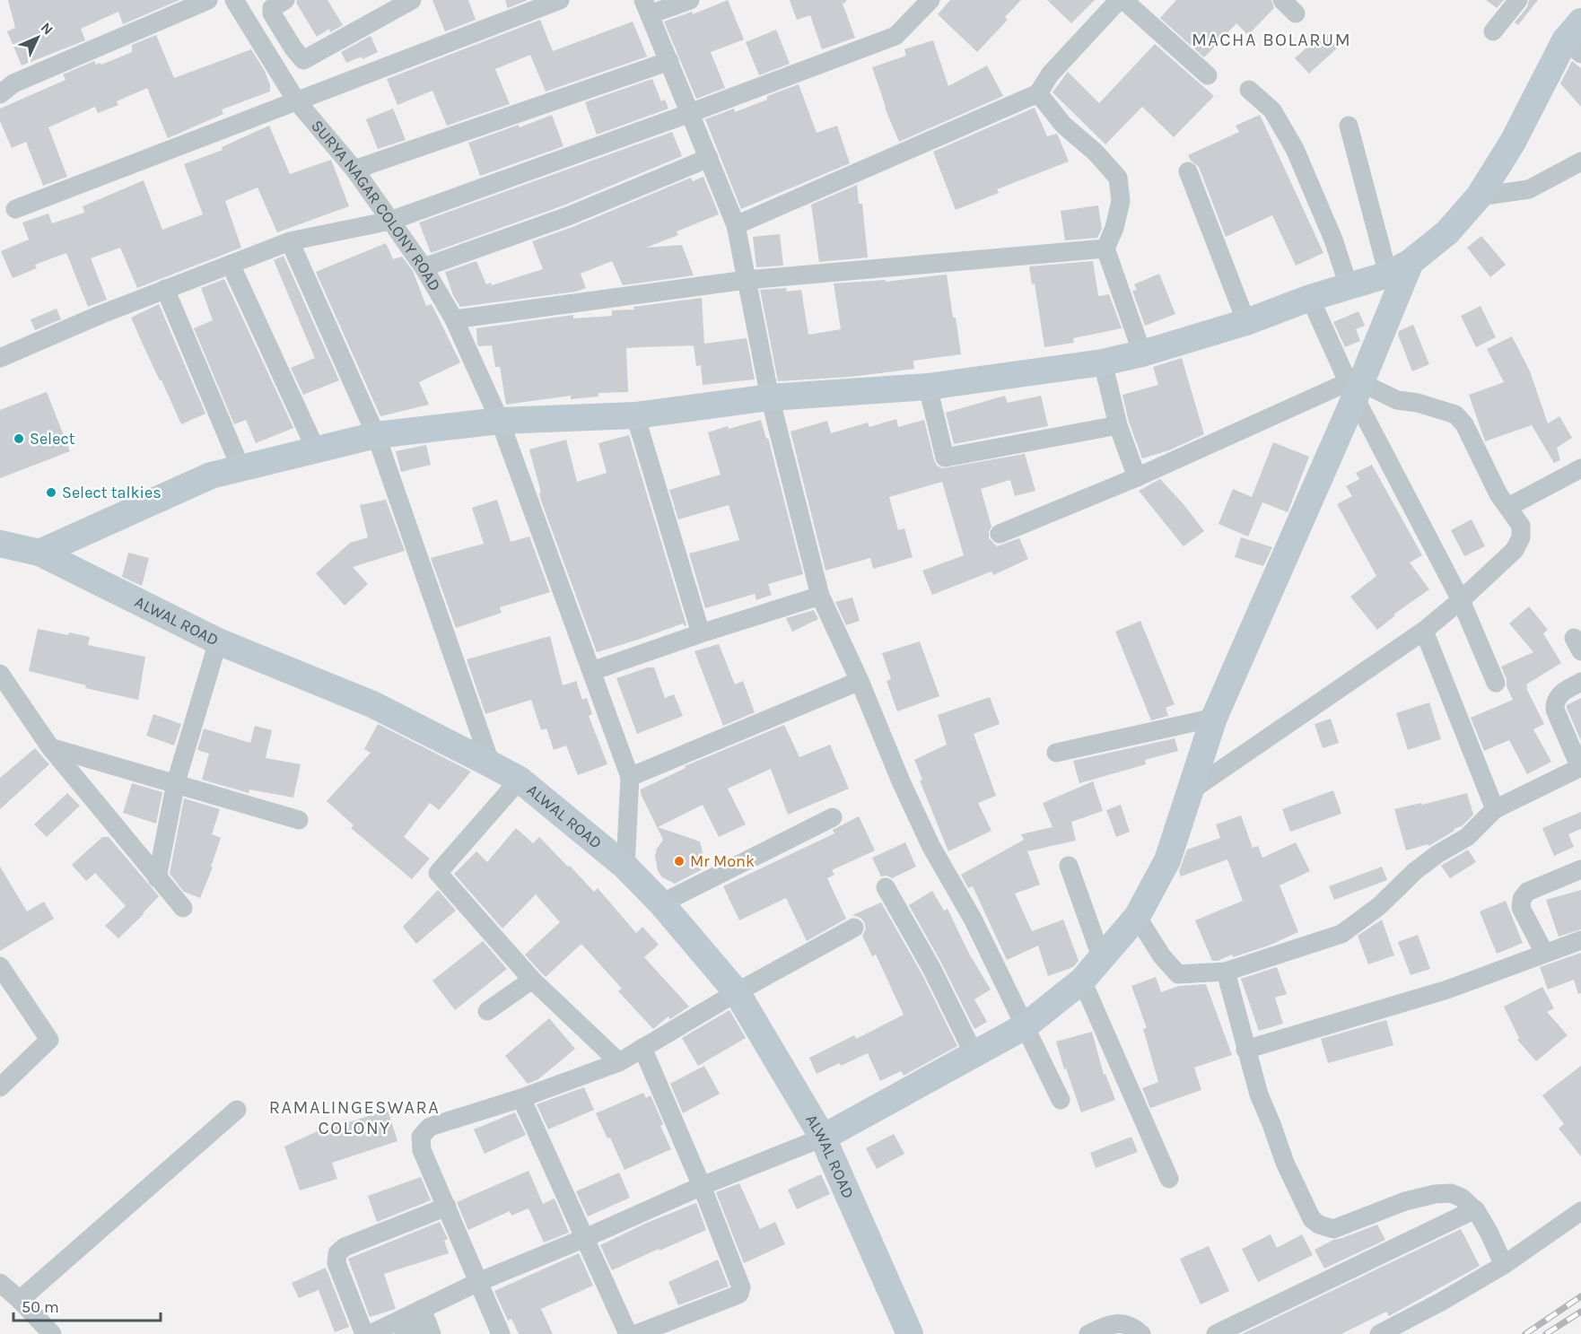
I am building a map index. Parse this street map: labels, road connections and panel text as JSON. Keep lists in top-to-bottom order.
{
  "streets": {
    "street": ["SURYA NAGAR COLONY ROAD", "ALWAL ROAD"]
  },
  "districts": ["MACHA BOLARUM", "RAMALINGESWARA COLONY"],
  "places": ["Select", "Select talkies", "Mr Monk"],
  "scale_bar": "50 m",
  "north": "top right"
}
